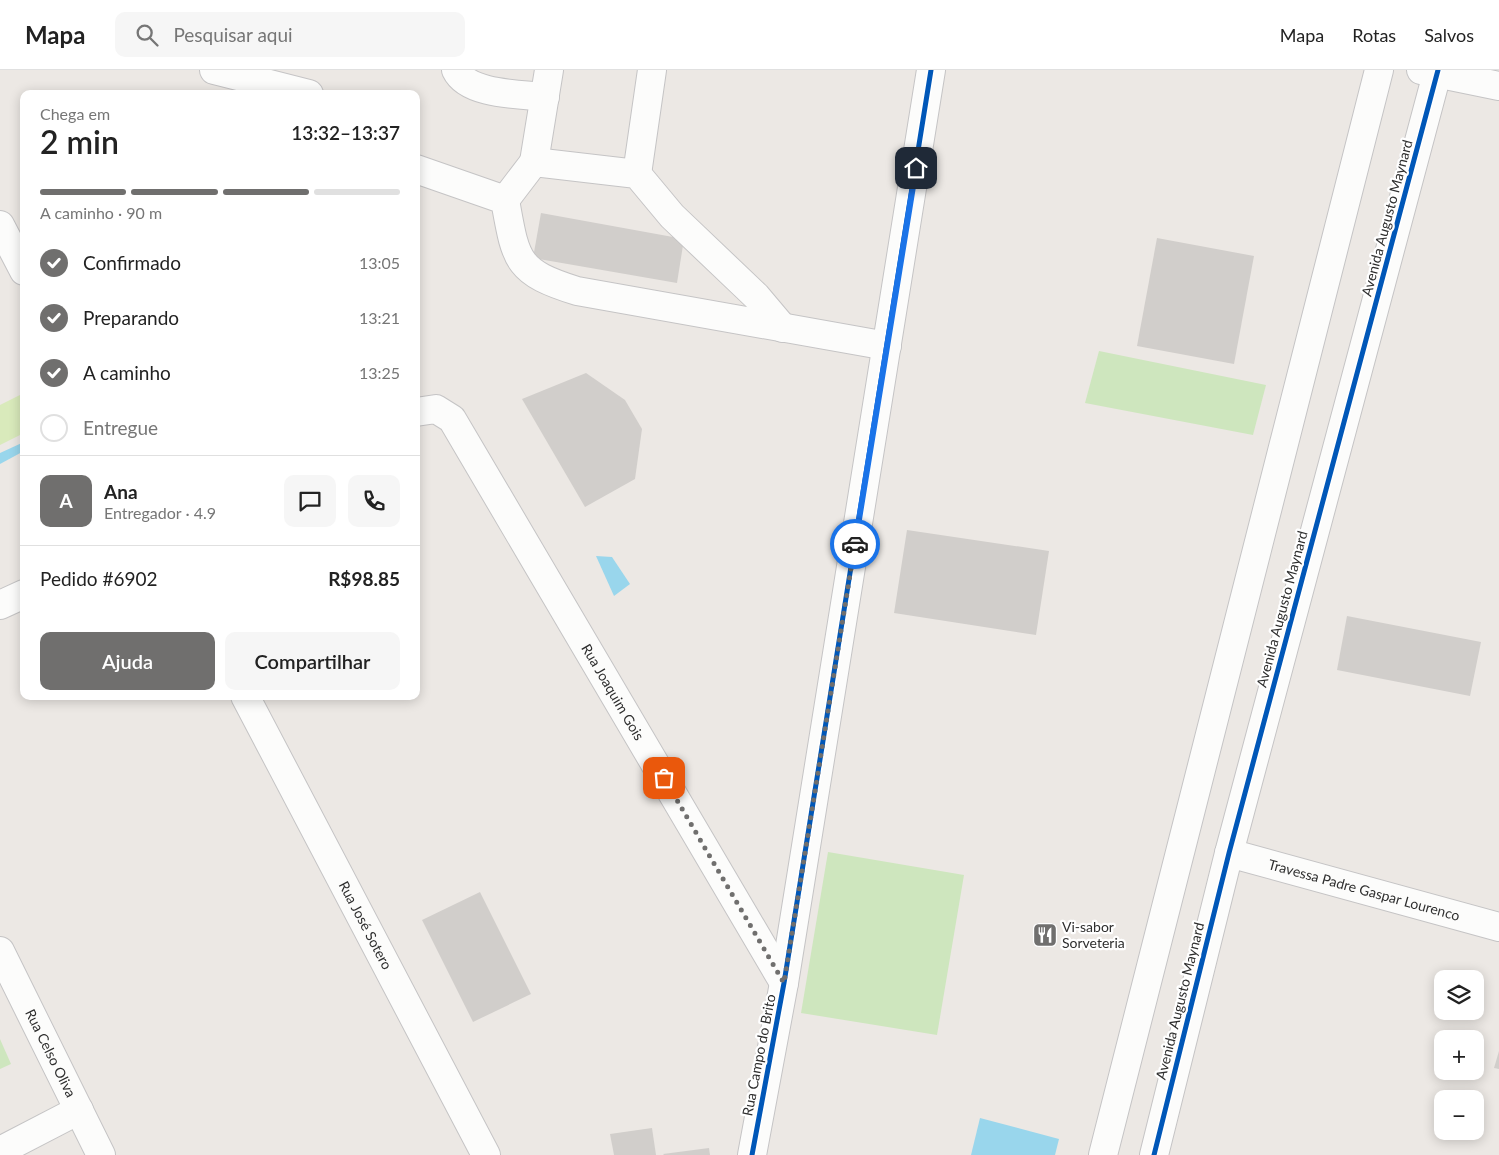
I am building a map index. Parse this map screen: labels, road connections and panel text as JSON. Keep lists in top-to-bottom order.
{
  "streets": {
    "street": [
      "Avenida Augusto Maynard",
      "Rua Joaquim Gois",
      "Travessa Padre Gaspar Lourenco",
      "Rua José Sotero",
      "Rua Celso Oliva",
      "Rua Campo do Brito"
    ]
  },
  "crossings": [
    ["Avenida Augusto Maynard", "Travessa Padre Gaspar Lourenco"],
    ["Rua Joaquim Gois", "Rua Campo do Brito"]
  ],
  "places": {
    "restaurant": ["Vi-sabor Sorveteria"]
  },
  "page": {
    "header": "Mapa",
    "search": "Pesquisar aqui",
    "nav": ["Mapa", "Rotas", "Salvos"],
    "heading": ["2 min", "Chega em", "13:32–13:37"],
    "panel": [
      "Ana",
      "Entregador · 4.9",
      "Pedido #6902",
      "R$98.85"
    ],
    "bar": "A caminho · 90 m",
    "list": [
      ["Confirmado", "13:05"],
      ["Preparando", "13:21"],
      ["A caminho", "13:25"],
      "Entregue"
    ],
    "round": "A",
    "buttons": ["Ajuda", "Compartilhar"],
    "map_buttons": ["+", "−"]
  }
}
